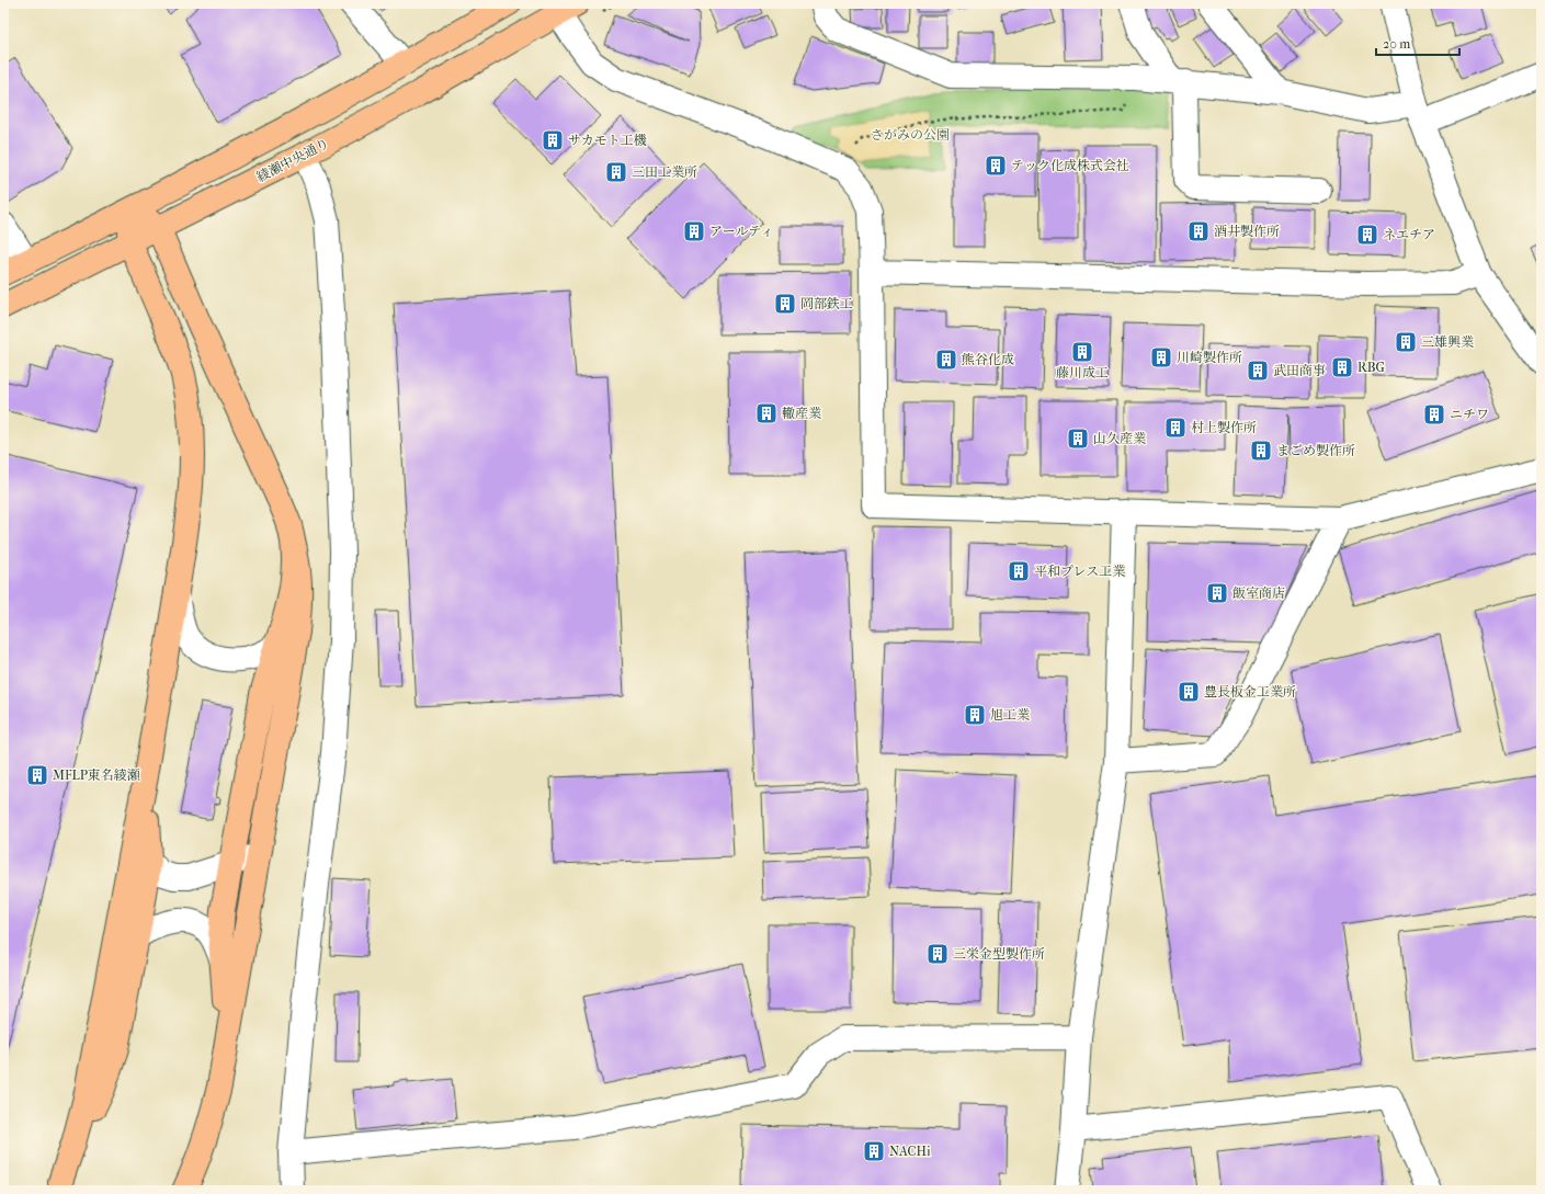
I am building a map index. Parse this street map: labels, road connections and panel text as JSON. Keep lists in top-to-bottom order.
{
  "streets": {
    "main road": ["綾瀬中央通り"]
  },
  "parks": ["さがみの公園"],
  "places": {
    "building": [
      "サカモト工機",
      "テック化成株式会社",
      "三田工業所",
      "アールティ",
      "酒井製作所",
      "ネエチア",
      "岡部鉄工",
      "三雄興業",
      "藤川成工",
      "川崎製作所",
      "熊谷化成",
      "RBG",
      "武田商事",
      "轍産業",
      "ニチワ",
      "村上製作所",
      "山久産業",
      "まごめ製作所",
      "平和プレス工業",
      "飯室商店",
      "豊長板金工業所",
      "旭工業",
      "MFLP東名綾瀬",
      "三栄金型製作所",
      "NACHi"
    ]
  },
  "scale_bar": "20 m"
}
